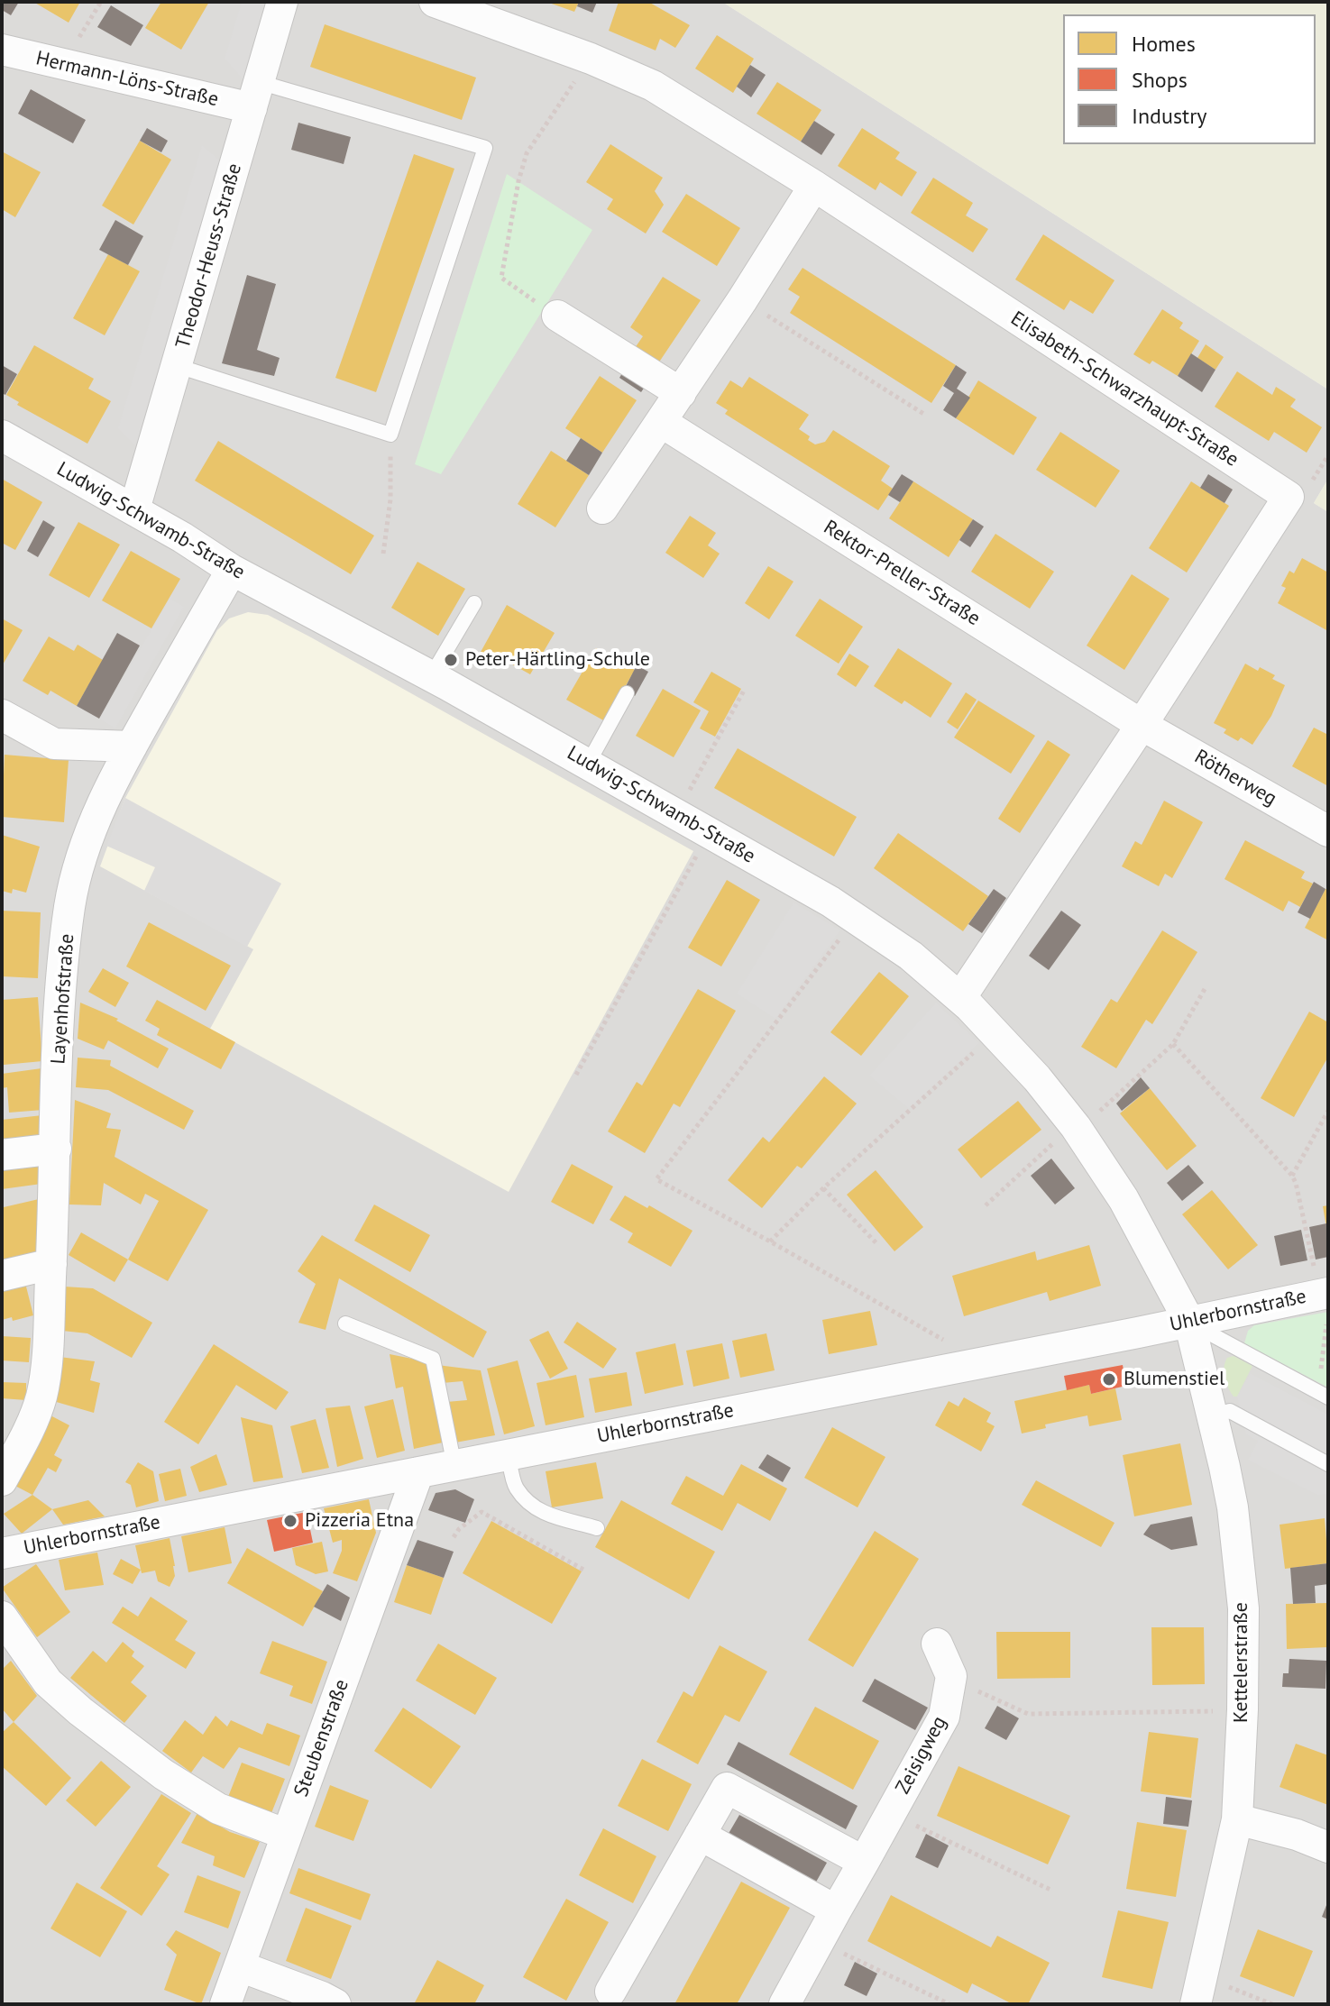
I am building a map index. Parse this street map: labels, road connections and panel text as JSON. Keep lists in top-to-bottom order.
{
  "streets": {
    "street": [
      "Hermann-Löns-Straße",
      "Theodor-Heuss-Straße",
      "Elisabeth-Schwarzhaupt-Straße",
      "Ludwig-Schwamb-Straße",
      "Rektor-Preller-Straße",
      "Rötherweg",
      "Layenhofstraße",
      "Uhlerbornstraße",
      "Kettelerstraße",
      "Steubenstraße",
      "Zeisigweg"
    ]
  },
  "crossings": [
    ["Hermann-Löns-Straße", "Theodor-Heuss-Straße"],
    ["Theodor-Heuss-Straße", "Ludwig-Schwamb-Straße"],
    ["Elisabeth-Schwarzhaupt-Straße", "Ludwig-Schwamb-Straße"],
    ["Elisabeth-Schwarzhaupt-Straße", "Rektor-Preller-Straße"],
    ["Elisabeth-Schwarzhaupt-Straße", "Rötherweg"],
    ["Ludwig-Schwamb-Straße", "Layenhofstraße"],
    ["Ludwig-Schwamb-Straße", "Uhlerbornstraße"],
    ["Ludwig-Schwamb-Straße", "Kettelerstraße"],
    ["Rektor-Preller-Straße", "Rötherweg"],
    ["Uhlerbornstraße", "Kettelerstraße"],
    ["Uhlerbornstraße", "Steubenstraße"]
  ],
  "places": ["Peter-Härtling-Schule", "Blumenstiel", "Pizzeria Etna"],
  "legend": ["Homes", "Shops", "Industry"]
}
